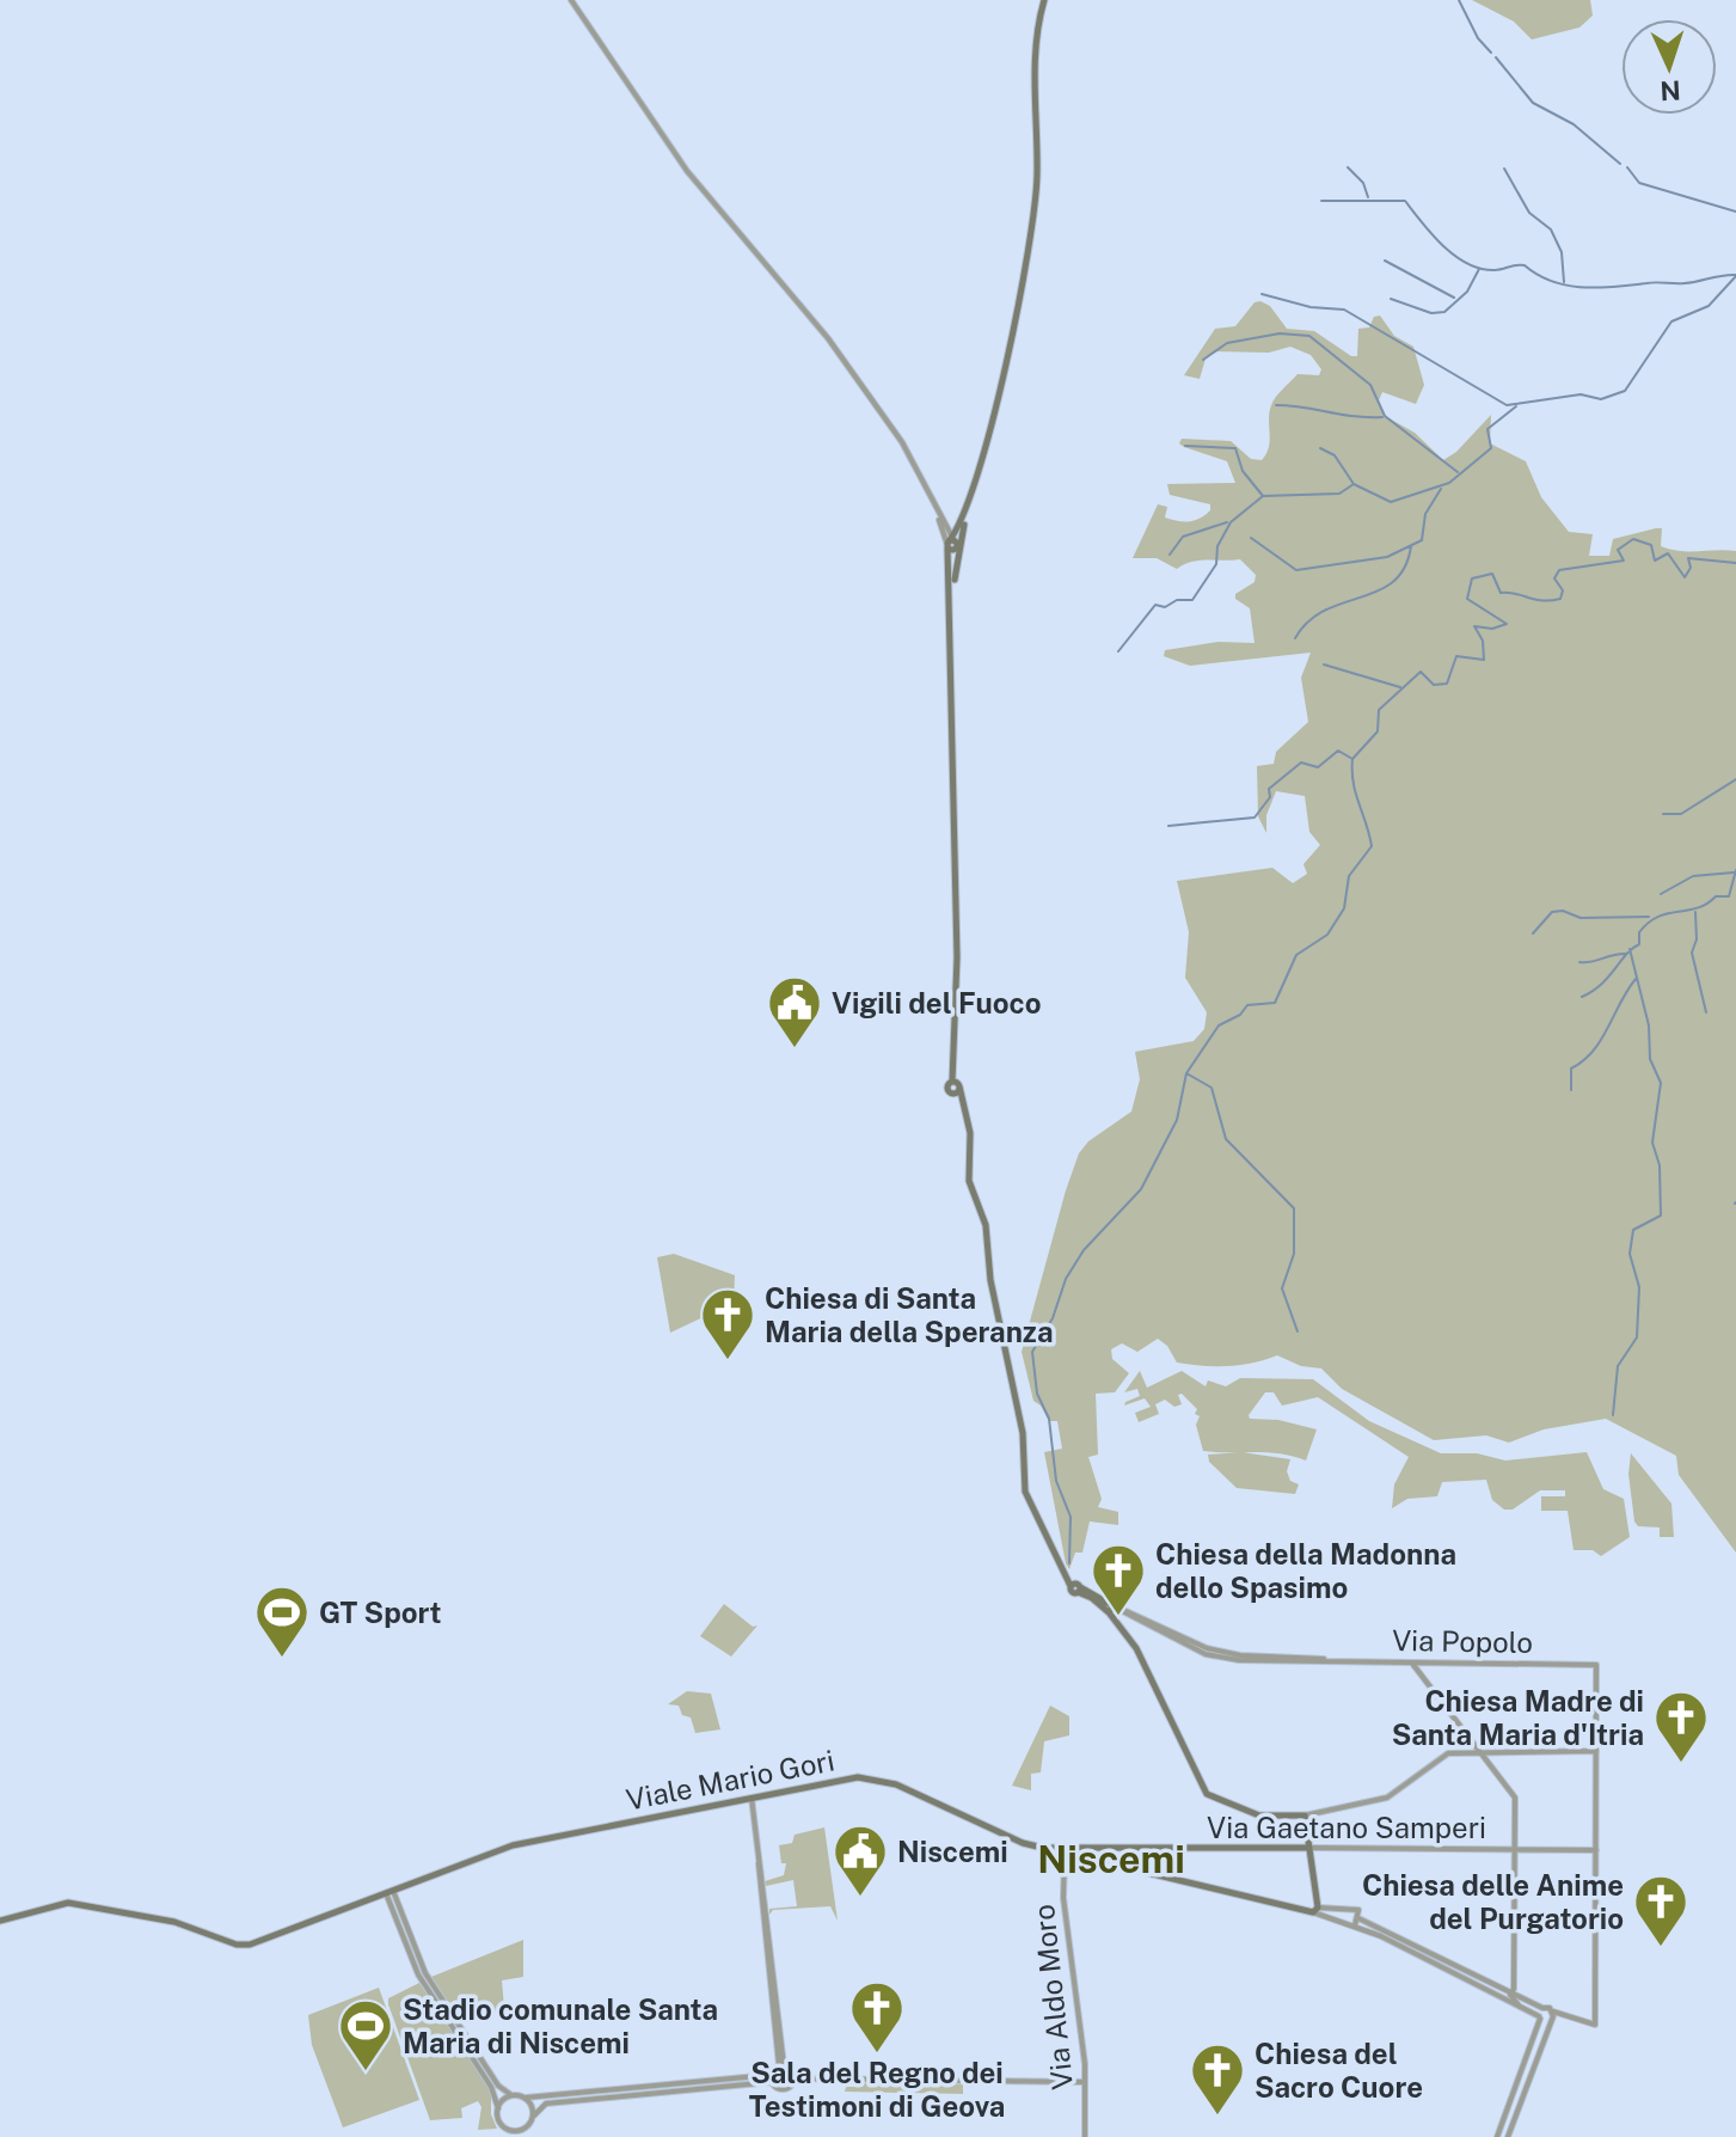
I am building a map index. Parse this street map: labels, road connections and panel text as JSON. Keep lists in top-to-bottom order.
{
  "streets": {
    "main road": ["Viale Mario Gori", "Via Gaetano Samperi"],
    "street": ["Via Popolo", "Via Aldo Moro"]
  },
  "crossings": [
    ["Viale Mario Gori", "Via Gaetano Samperi"],
    ["Viale Mario Gori", "Via Aldo Moro"]
  ],
  "districts": ["Niscemi"],
  "places": {
    "public building": ["Vigili del Fuoco", "Niscemi"],
    "church": [
      "Chiesa di Santa Maria della Speranza",
      "Chiesa della Madonna dello Spasimo",
      "Chiesa Madre di Santa Maria d'Itria",
      "Chiesa delle Anime del Purgatorio",
      "Sala del Regno dei Testimoni di Geova",
      "Chiesa del Sacro Cuore"
    ],
    "sports": ["GT Sport", "Stadio comunale Santa Maria di Niscemi"]
  },
  "north": "bottom"
}
